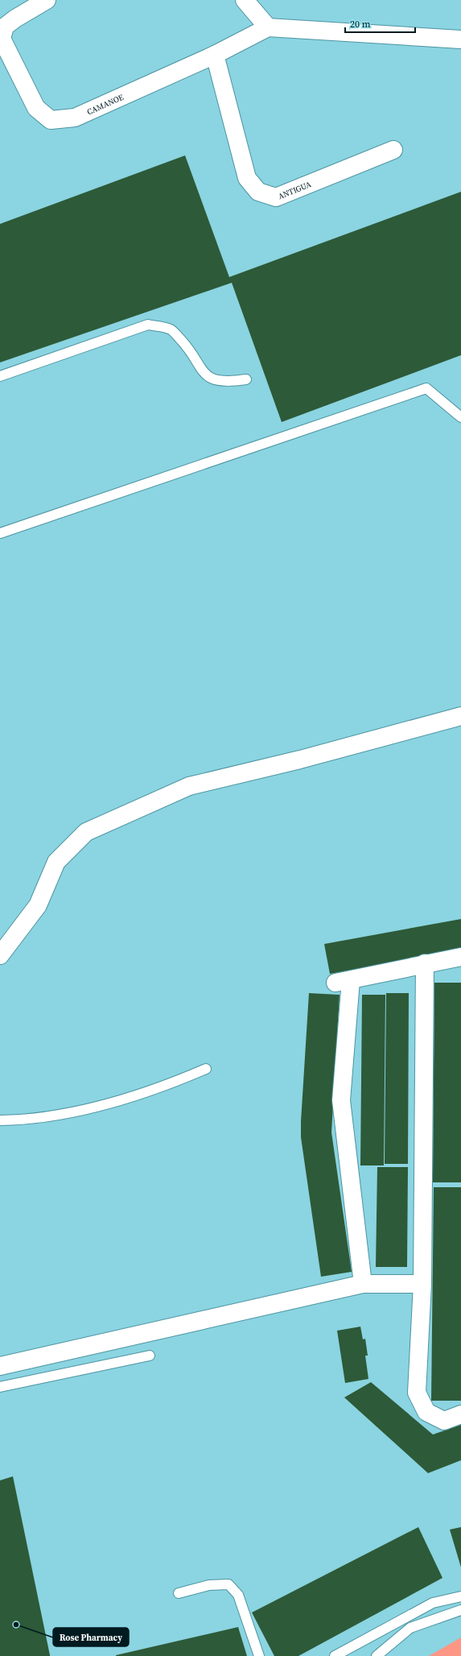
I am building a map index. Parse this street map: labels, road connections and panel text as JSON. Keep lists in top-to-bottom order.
{
  "streets": {
    "street": ["CAMANOE", "ANTIGUA"]
  },
  "crossings": [
    ["CAMANOE", "ANTIGUA"]
  ],
  "places": ["Rose Pharmacy"],
  "scale_bar": "20 m"
}
